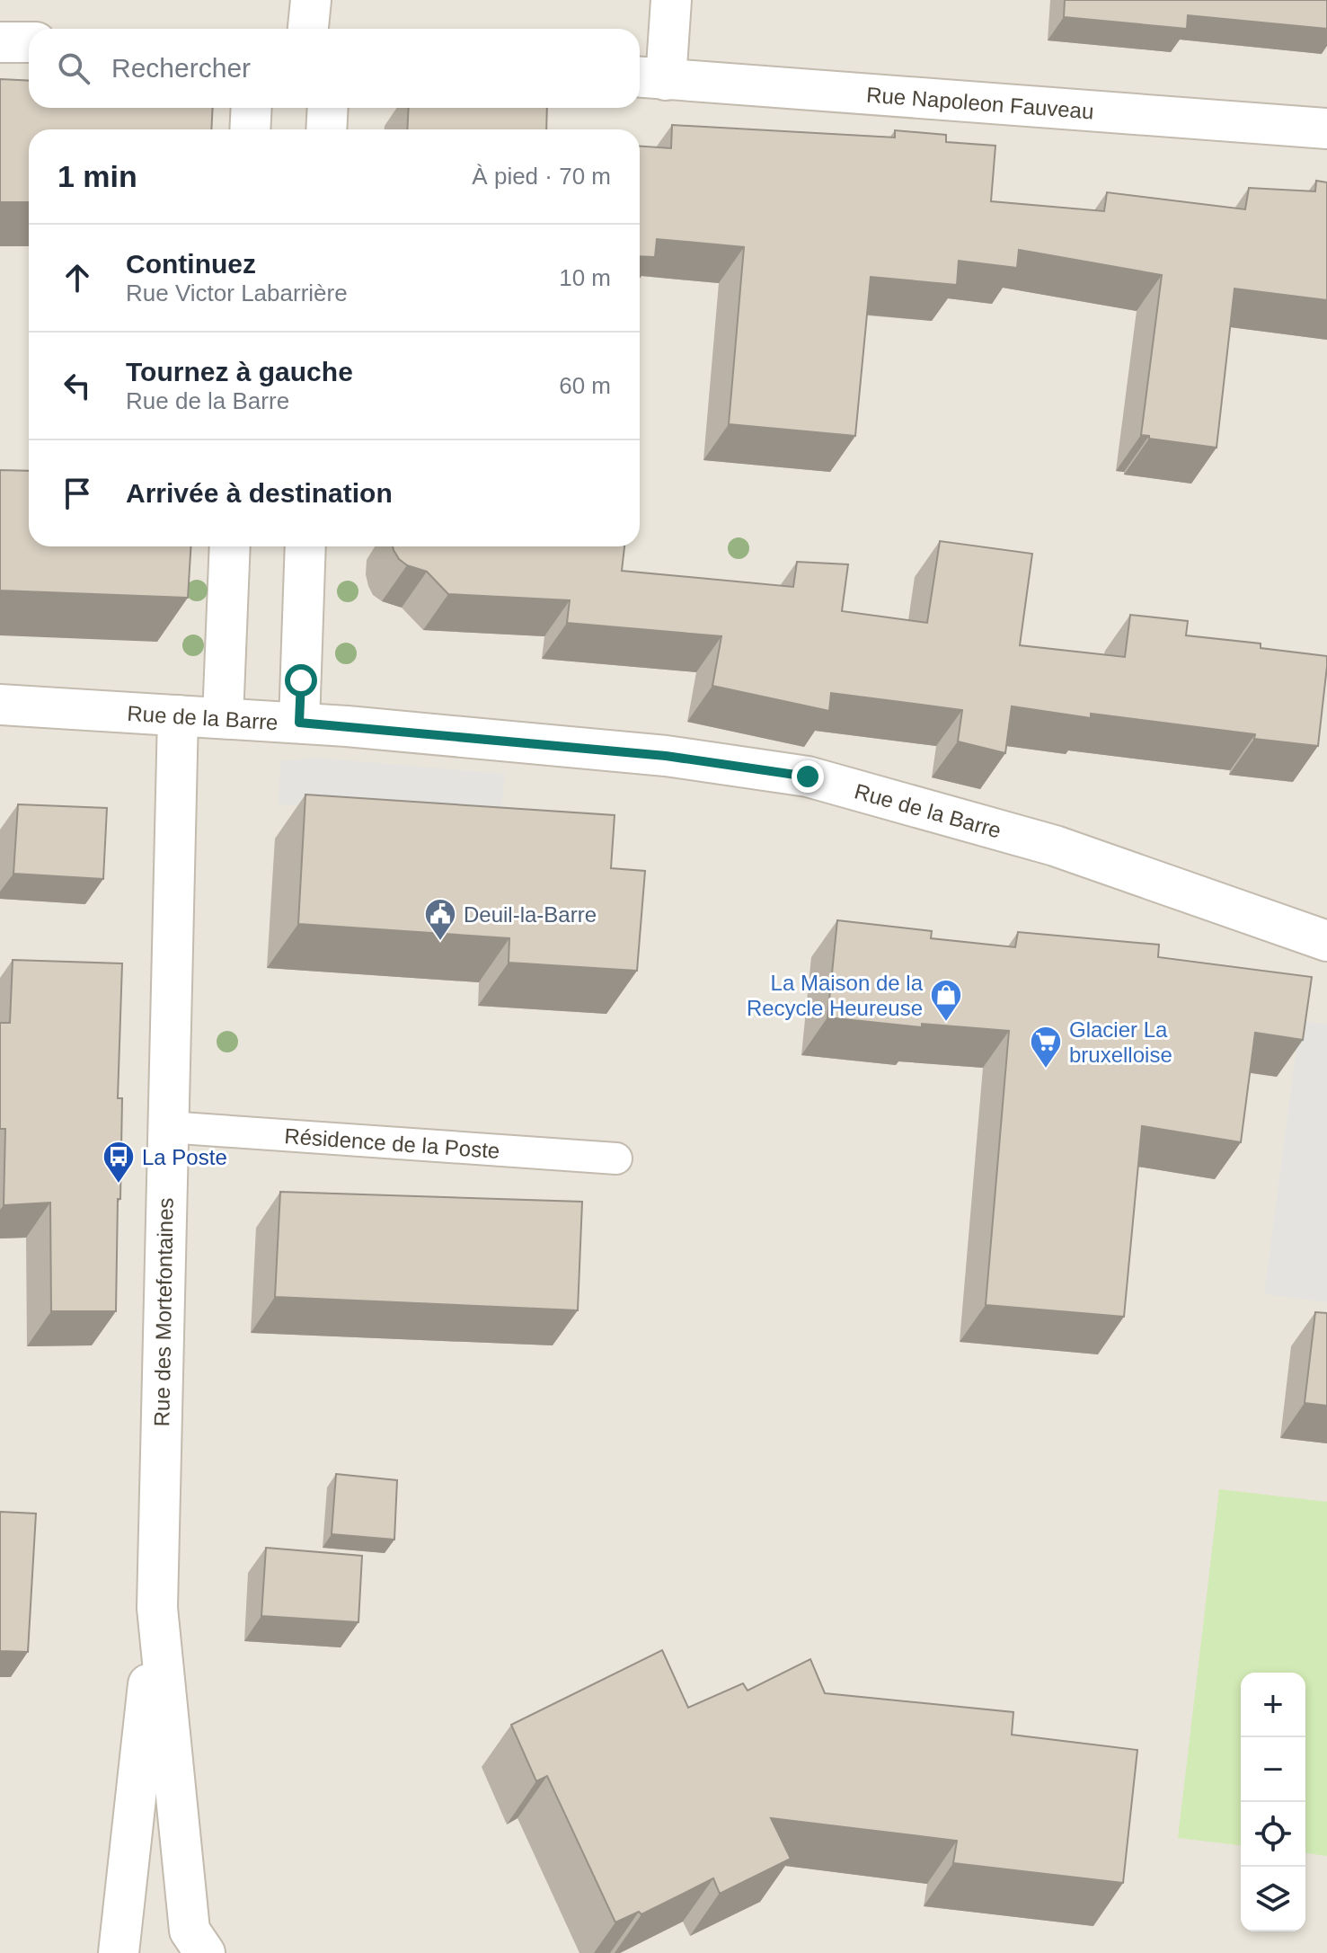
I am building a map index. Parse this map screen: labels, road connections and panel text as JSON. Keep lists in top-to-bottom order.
{
  "streets": {
    "street": ["Rue Napoleon Fauveau", "Rue de la Barre", "Rue des Mortefontaines"],
    "lane": ["Résidence de la Poste"]
  },
  "crossings": [
    ["Rue de la Barre", "Rue des Mortefontaines"],
    ["Résidence de la Poste", "Rue des Mortefontaines"]
  ],
  "places": {
    "public building": ["Deuil-la-Barre"],
    "shop": ["La Maison de la Recycle Heureuse"],
    "supermarket": ["Glacier La bruxelloise"],
    "bus stop": ["La Poste"]
  },
  "page": {
    "search": "Rechercher",
    "heading": ["1 min", "À pied · 70 m"],
    "list": [
      ["Continuez", "Rue Victor Labarrière", "10 m"],
      ["Tournez à gauche", "Rue de la Barre", "60 m"],
      "Arrivée à destination"
    ],
    "map_buttons": ["+", "−"]
  }
}
